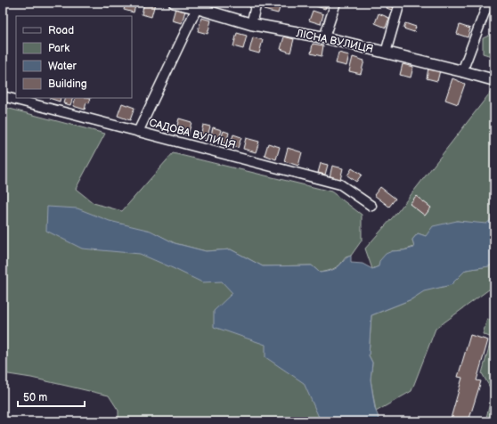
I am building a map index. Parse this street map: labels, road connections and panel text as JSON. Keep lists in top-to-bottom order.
{
  "streets": {
    "street": ["ЛІСНА ВУЛИЦЯ", "САДОВА ВУЛИЦЯ"]
  },
  "legend": [
    "Road",
    "Park",
    "Water",
    "Building"
  ],
  "scale_bar": "50 m"
}
